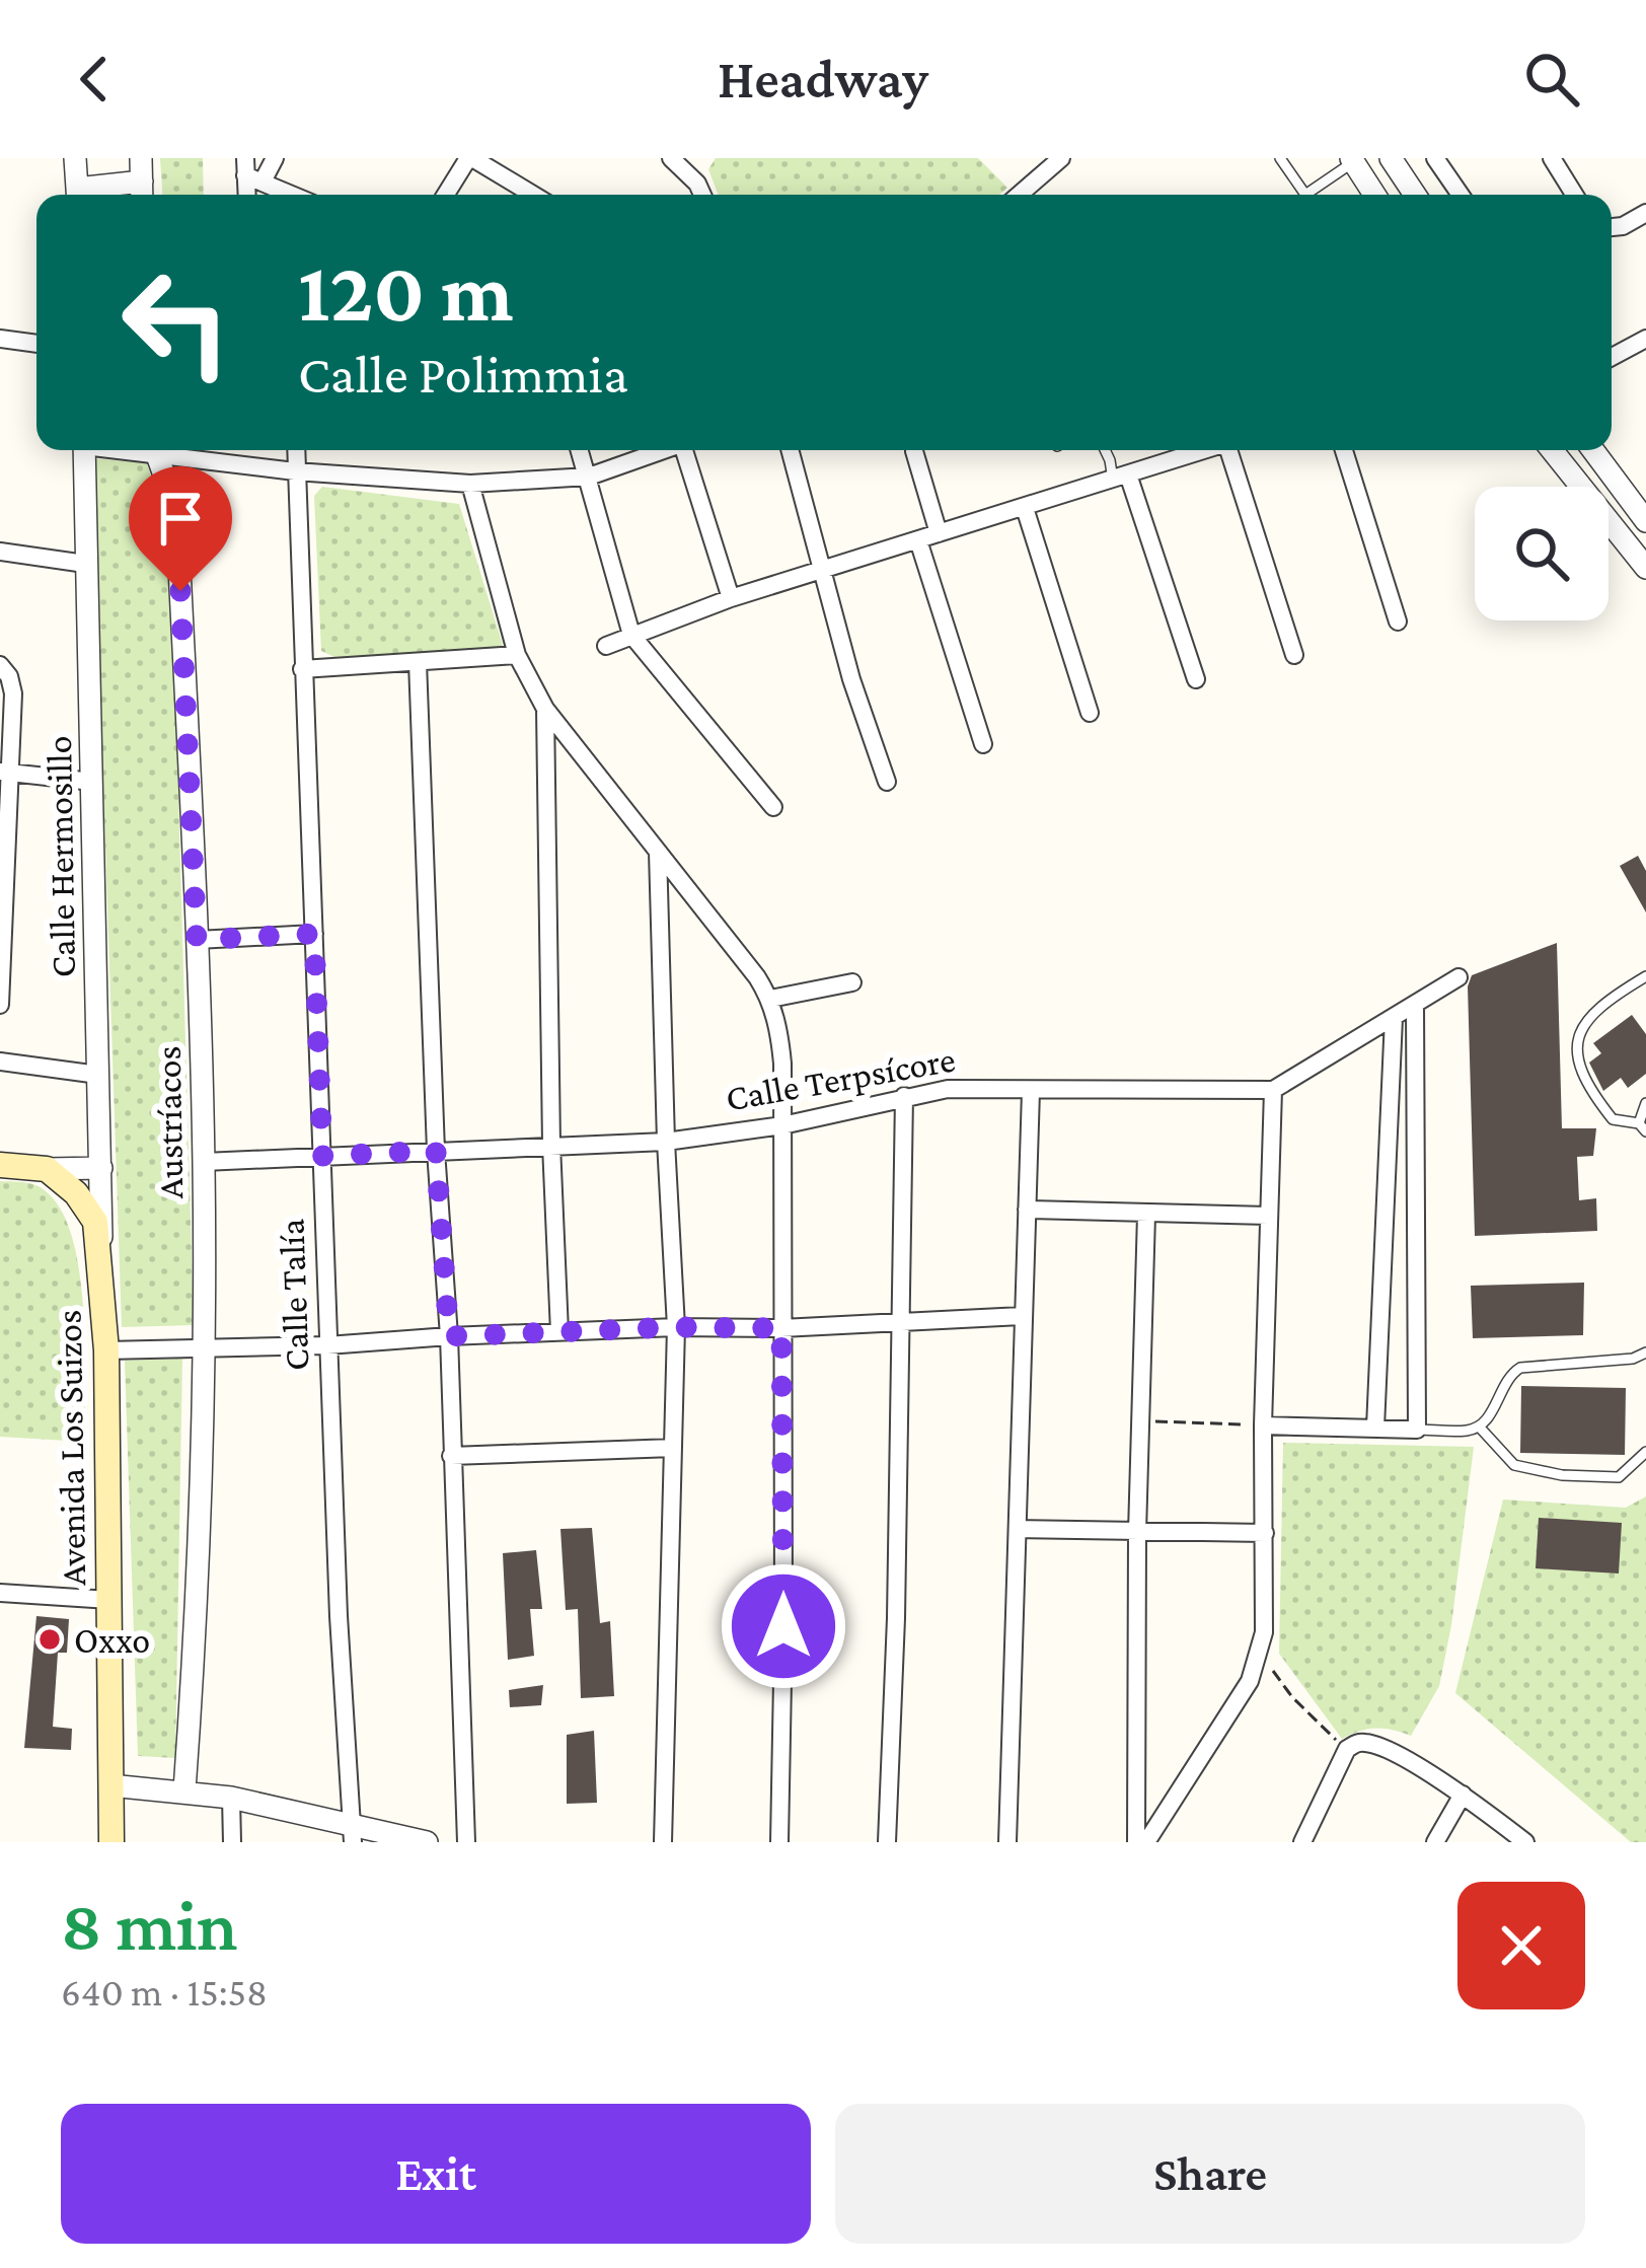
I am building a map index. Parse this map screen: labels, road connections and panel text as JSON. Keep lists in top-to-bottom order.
{
  "streets": {
    "main road": ["Avenida Los Suizos"],
    "street": [
      "Calle Hermosillo",
      "Calle Terpsícore",
      "Austríacos",
      "Calle Talía"
    ]
  },
  "crossings": [
    ["Calle Hermosillo", "Avenida Los Suizos"],
    ["Calle Terpsícore", "Austríacos"],
    ["Calle Terpsícore", "Calle Talía"]
  ],
  "places": ["Oxxo"],
  "page": {
    "header": "Headway",
    "turn": ["120 m", "Calle Polimmia"],
    "heading": ["8 min", "640 m · 15:58"],
    "buttons": ["Exit", "Share"]
  }
}
